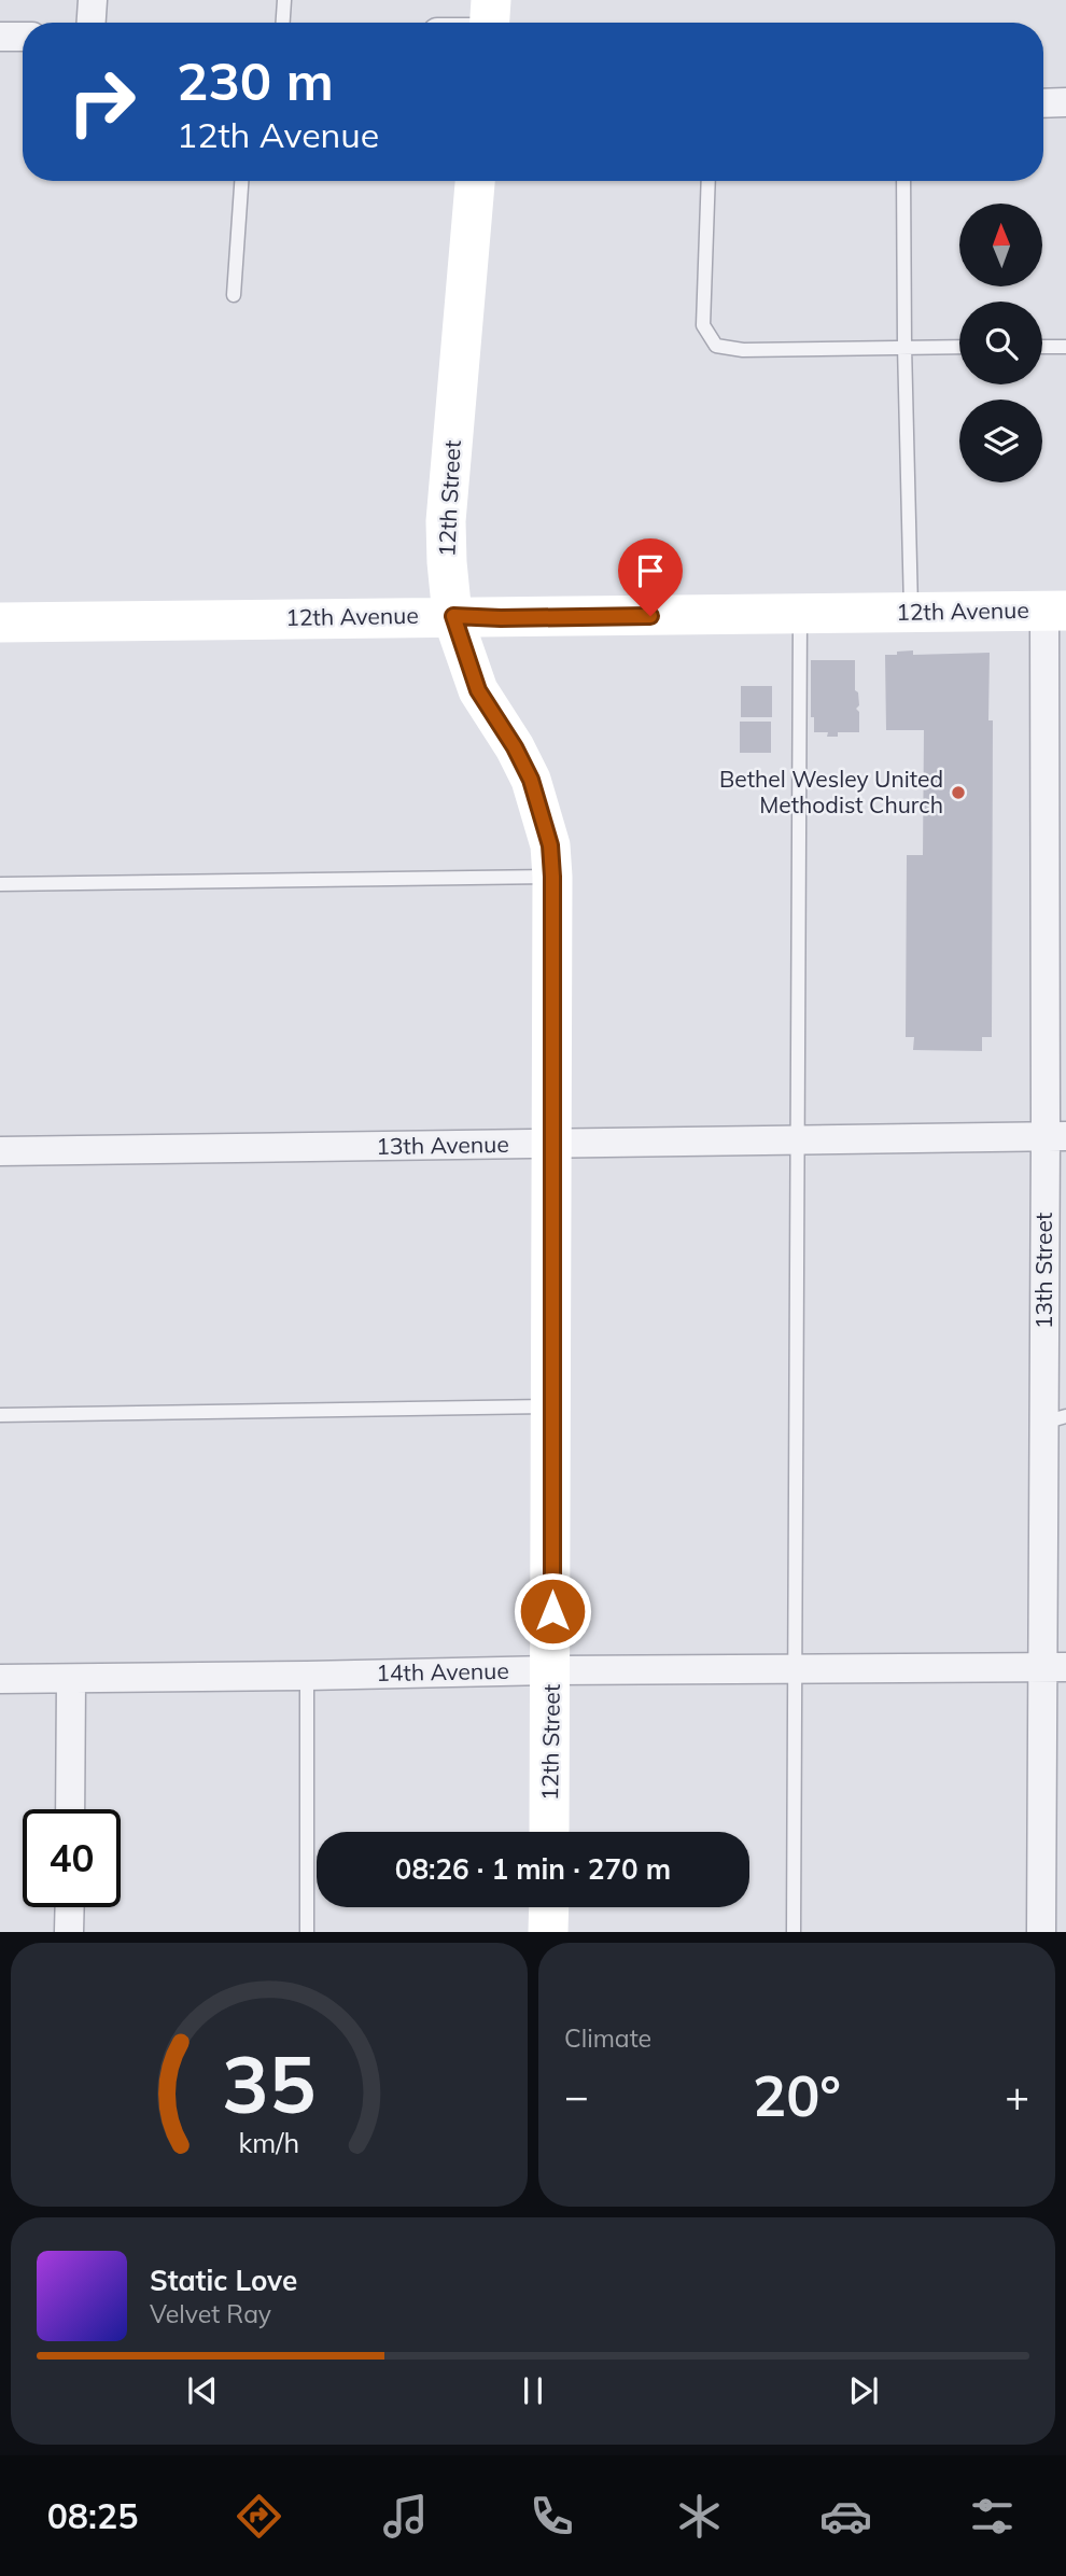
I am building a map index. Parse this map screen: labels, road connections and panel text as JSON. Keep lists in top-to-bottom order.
{
  "streets": {
    "street": [
      "12th Street",
      "12th Avenue",
      "13th Avenue",
      "13th Street",
      "14th Avenue"
    ]
  },
  "crossings": [
    ["12th Street", "12th Avenue"],
    ["12th Street", "13th Avenue"],
    ["12th Street", "14th Avenue"],
    ["12th Avenue", "13th Street"],
    ["13th Avenue", "13th Street"],
    ["13th Street", "14th Avenue"]
  ],
  "places": ["Bethel Wesley United Methodist Church"],
  "north": "top",
  "page": {
    "turn": ["230 m", "12th Avenue"],
    "limit": "40",
    "trip": "08:26 · 1 min · 270 m",
    "tile": "Climate",
    "heat": ["−", "20°", "+"],
    "song": ["Static Love", "Velvet Ray"],
    "tabs": "08:25",
    "gauge": ["35", "km/h"]
  }
}
